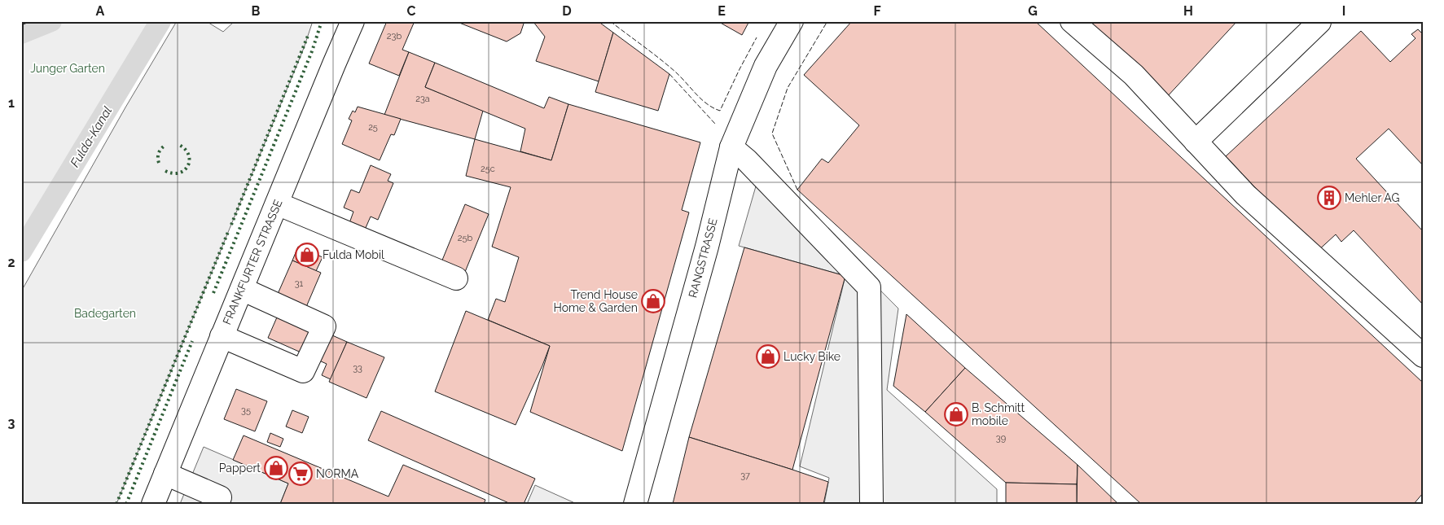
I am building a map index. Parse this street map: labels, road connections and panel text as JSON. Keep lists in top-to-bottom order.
{
  "streets": {
    "main road": ["RANGSTRASSE", "FRANKFURTER STRASSE"]
  },
  "water": ["Fulda-Kanal"],
  "parks": ["Junger Garten", "Badegarten"],
  "places": {
    "building": ["Mehler AG"],
    "shop": [
      "Fulda Mobil",
      "Trend House Home & Garden",
      "Lucky Bike",
      "B. Schmitt mobile",
      "Pappert"
    ],
    "supermarket": ["NORMA"]
  },
  "house_numbers": [
    "23b",
    "23a",
    "25",
    "25c",
    "25b",
    "31",
    "33",
    "35",
    "39",
    "37"
  ],
  "grid": {
    "columns": [
      "A",
      "B",
      "C",
      "D",
      "E",
      "F",
      "G",
      "H",
      "I"
    ],
    "rows": ["1", "2", "3"]
  }
}
